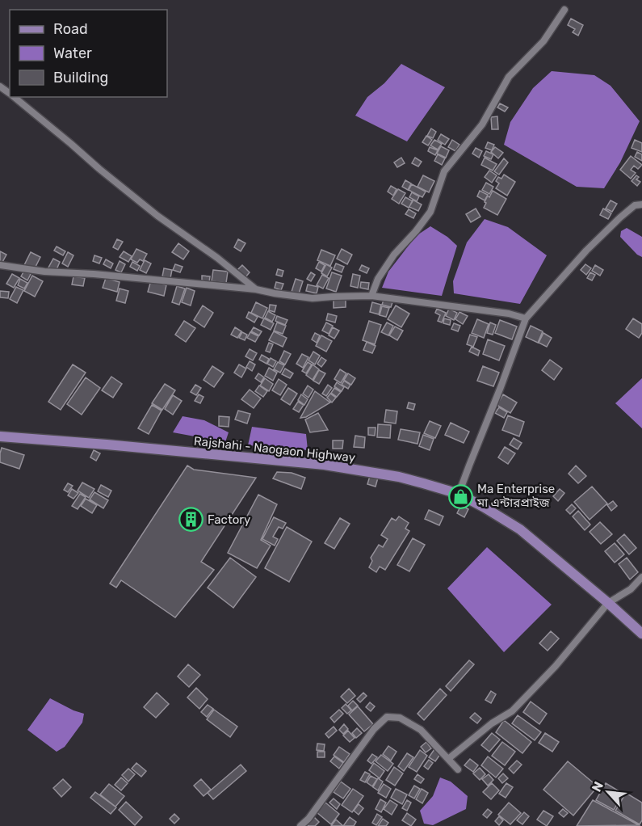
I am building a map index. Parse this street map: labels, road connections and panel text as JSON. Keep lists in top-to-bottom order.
{
  "streets": {
    "main road": ["Rajshahi - Naogaon Highway"]
  },
  "places": {
    "shop": ["Ma Enterprise মা এন্টারপ্রাইজ"],
    "building": ["Factory"]
  },
  "legend": ["Road", "Water", "Building"],
  "north": "top left"
}
